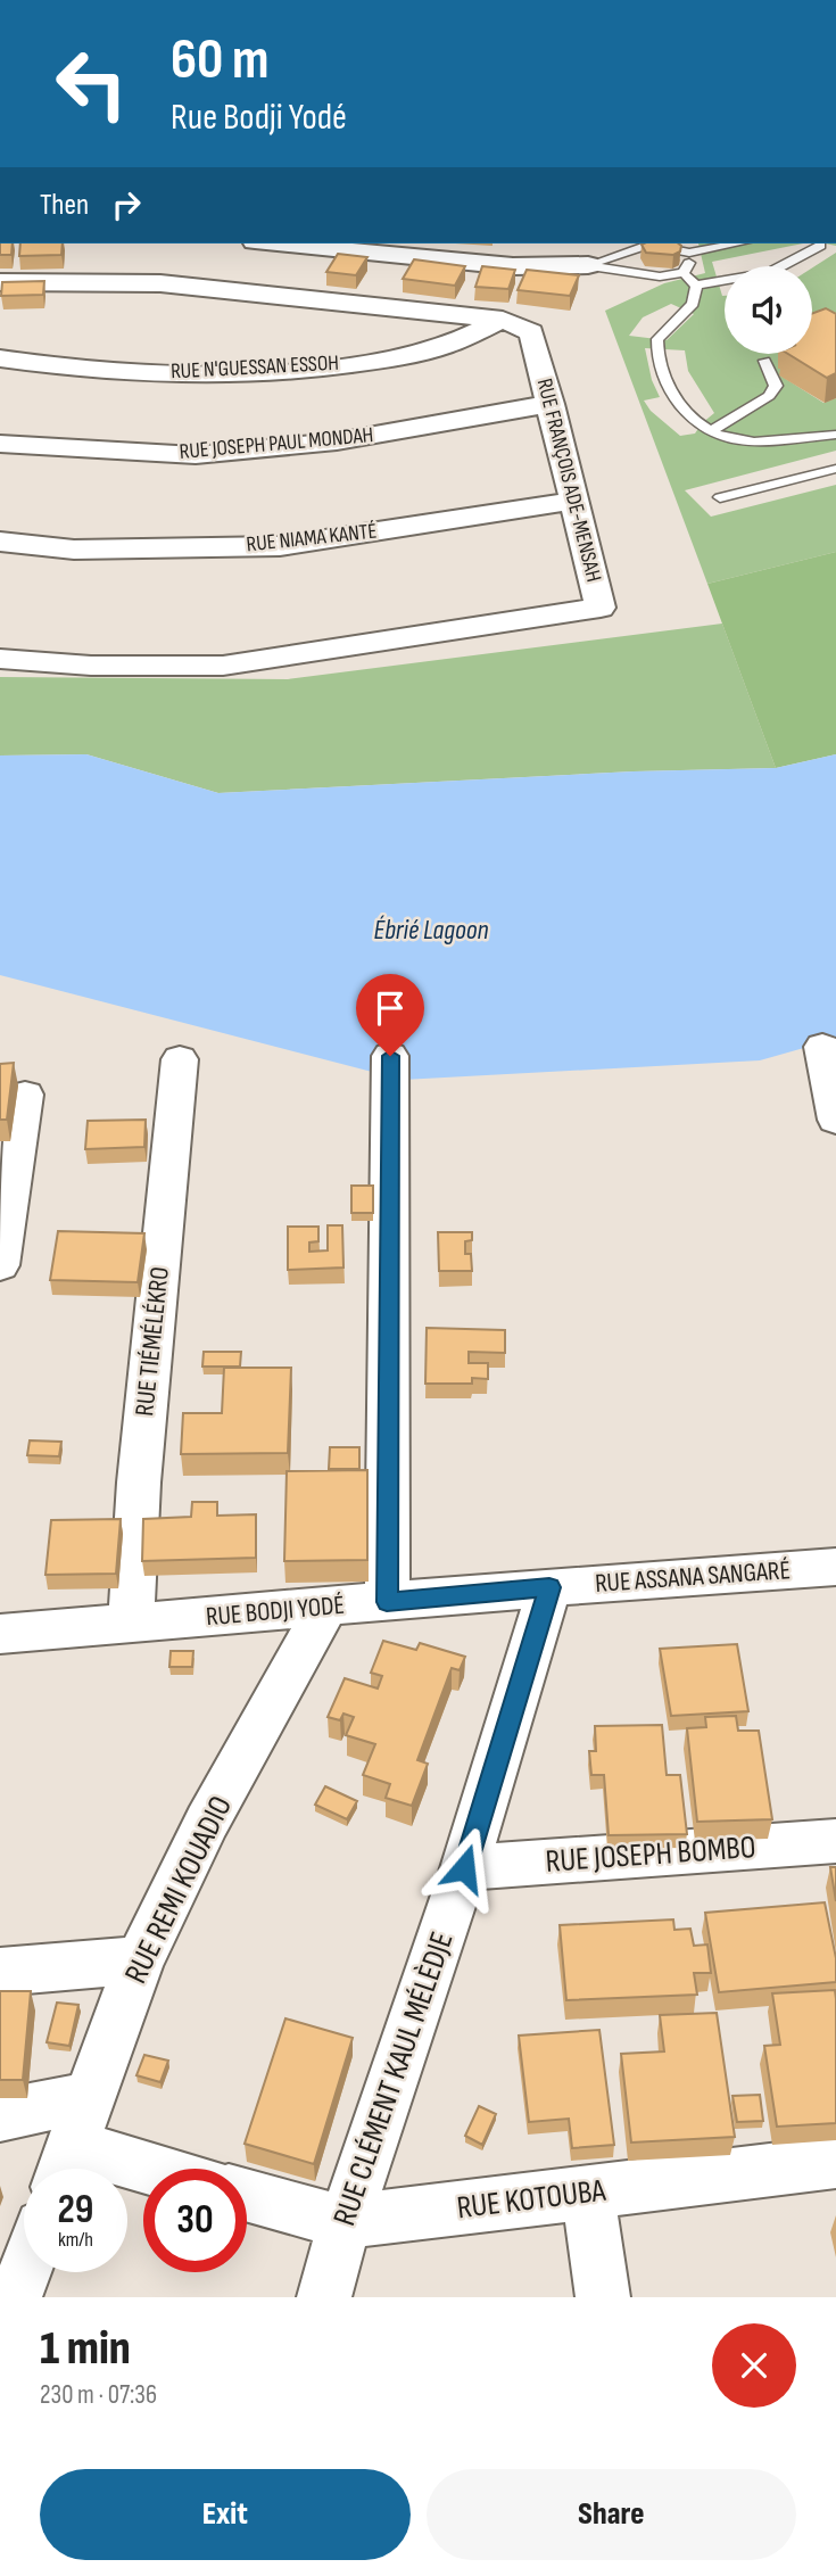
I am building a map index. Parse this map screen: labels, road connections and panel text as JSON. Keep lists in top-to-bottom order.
{
  "streets": {
    "street": [
      "RUE N'GUESSAN ESSOH",
      "RUE JOSEPH PAUL MONDAH",
      "RUE FRANÇOIS ADE-MENSAH",
      "RUE NIAMA KANTÉ",
      "RUE TIÉMÉLÉKRO",
      "RUE ASSANA SANGARÉ",
      "RUE BODJI YODÉ",
      "RUE JOSEPH BOMBO",
      "RUE REMI KOUADIO",
      "RUE CLÉMENT KAUL MÉLÈDJE",
      "RUE KOTOUBA"
    ]
  },
  "crossings": [
    ["RUE N'GUESSAN ESSOH", "RUE FRANÇOIS ADE-MENSAH"],
    ["RUE JOSEPH PAUL MONDAH", "RUE FRANÇOIS ADE-MENSAH"],
    ["RUE FRANÇOIS ADE-MENSAH", "RUE NIAMA KANTÉ"],
    ["RUE TIÉMÉLÉKRO", "RUE BODJI YODÉ"],
    ["RUE ASSANA SANGARÉ", "RUE BODJI YODÉ"],
    ["RUE ASSANA SANGARÉ", "RUE CLÉMENT KAUL MÉLÈDJE"],
    ["RUE BODJI YODÉ", "RUE REMI KOUADIO"],
    ["RUE BODJI YODÉ", "RUE CLÉMENT KAUL MÉLÈDJE"],
    ["RUE JOSEPH BOMBO", "RUE CLÉMENT KAUL MÉLÈDJE"],
    ["RUE CLÉMENT KAUL MÉLÈDJE", "RUE KOTOUBA"]
  ],
  "water": ["Ébrié Lagoon"],
  "page": {
    "turn": ["60 m", "Rue Bodji Yodé"],
    "then": "Then",
    "speed": "29 km/h",
    "limit": "30",
    "heading": ["1 min", "230 m · 07:36"],
    "buttons": ["Exit", "Share"]
  }
}
